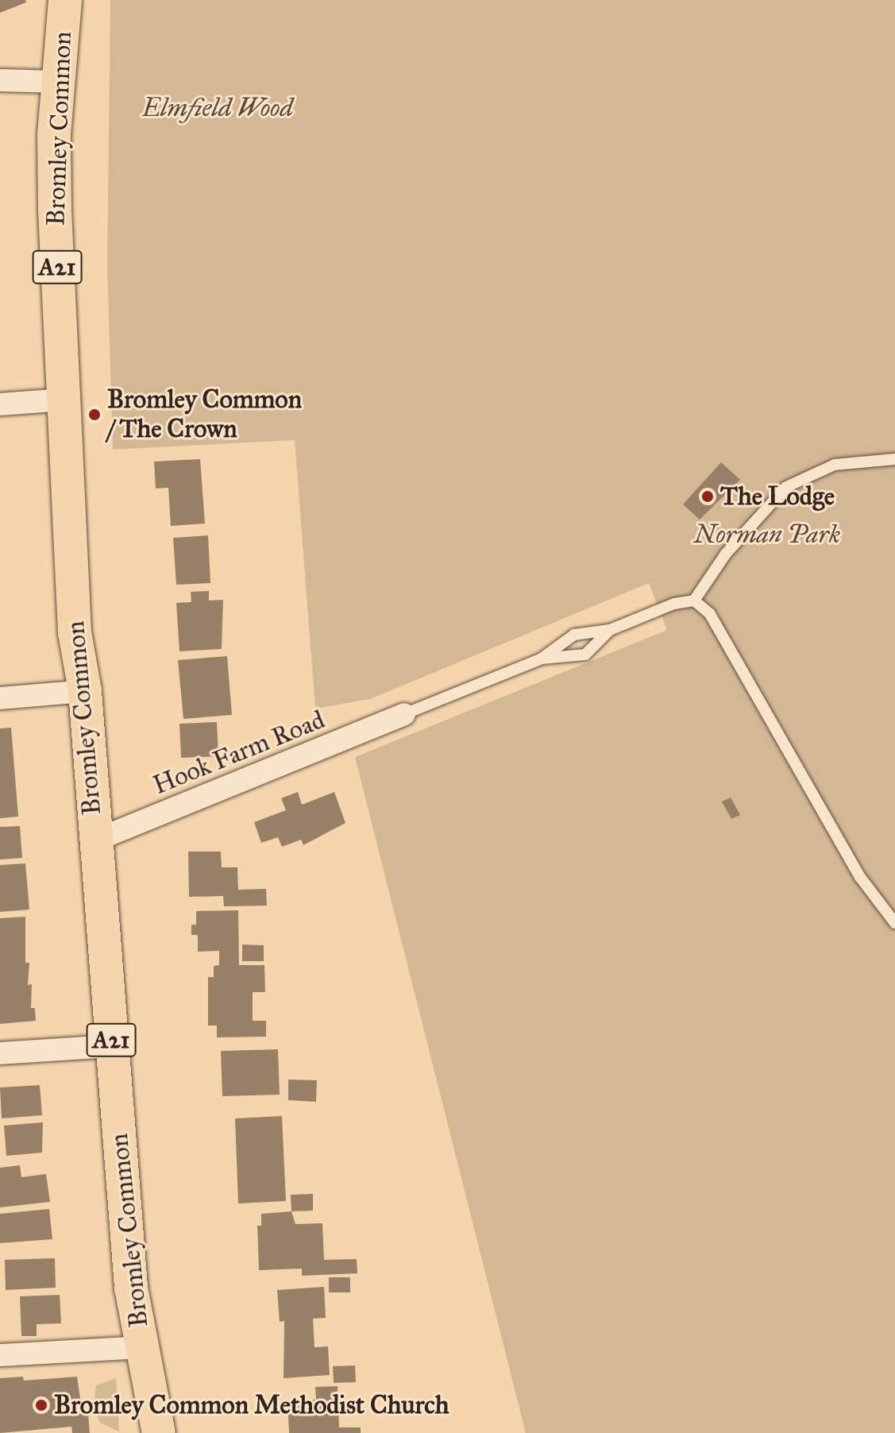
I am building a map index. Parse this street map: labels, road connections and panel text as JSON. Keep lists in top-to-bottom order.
{
  "streets": {
    "main road": ["Bromley Common", "A21"],
    "street": ["Hook Farm Road"]
  },
  "crossings": [
    ["Bromley Common", "Hook Farm Road"]
  ],
  "parks": ["Elmfield Wood", "Norman Park"],
  "places": ["Bromley Common / The Crown", "The Lodge", "Bromley Common Methodist Church"]
}
